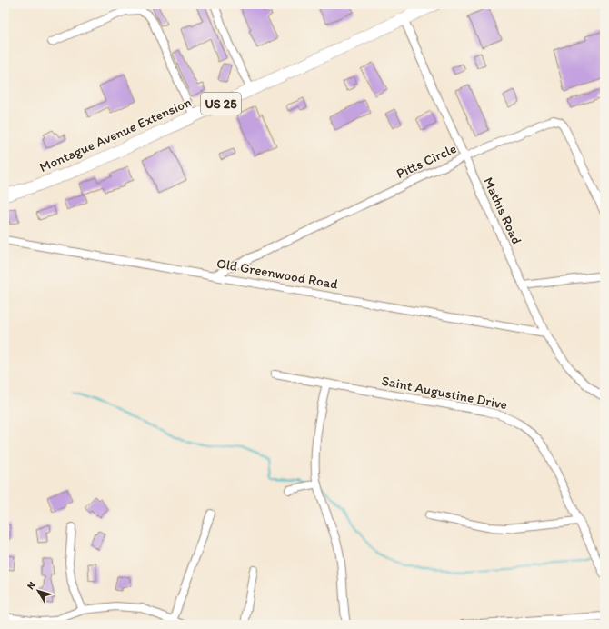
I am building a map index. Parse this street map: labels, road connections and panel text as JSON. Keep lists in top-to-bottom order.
{
  "streets": {
    "highway": ["US 25", "Montague Avenue Extension"],
    "street": [
      "Pitts Circle",
      "Mathis Road",
      "Old Greenwood Road",
      "Saint Augustine Drive"
    ]
  },
  "crossings": [
    ["Montague Avenue Extension", "Mathis Road"],
    ["Pitts Circle", "Mathis Road"],
    ["Pitts Circle", "Old Greenwood Road"],
    ["Mathis Road", "Old Greenwood Road"]
  ],
  "north": "top left"
}
